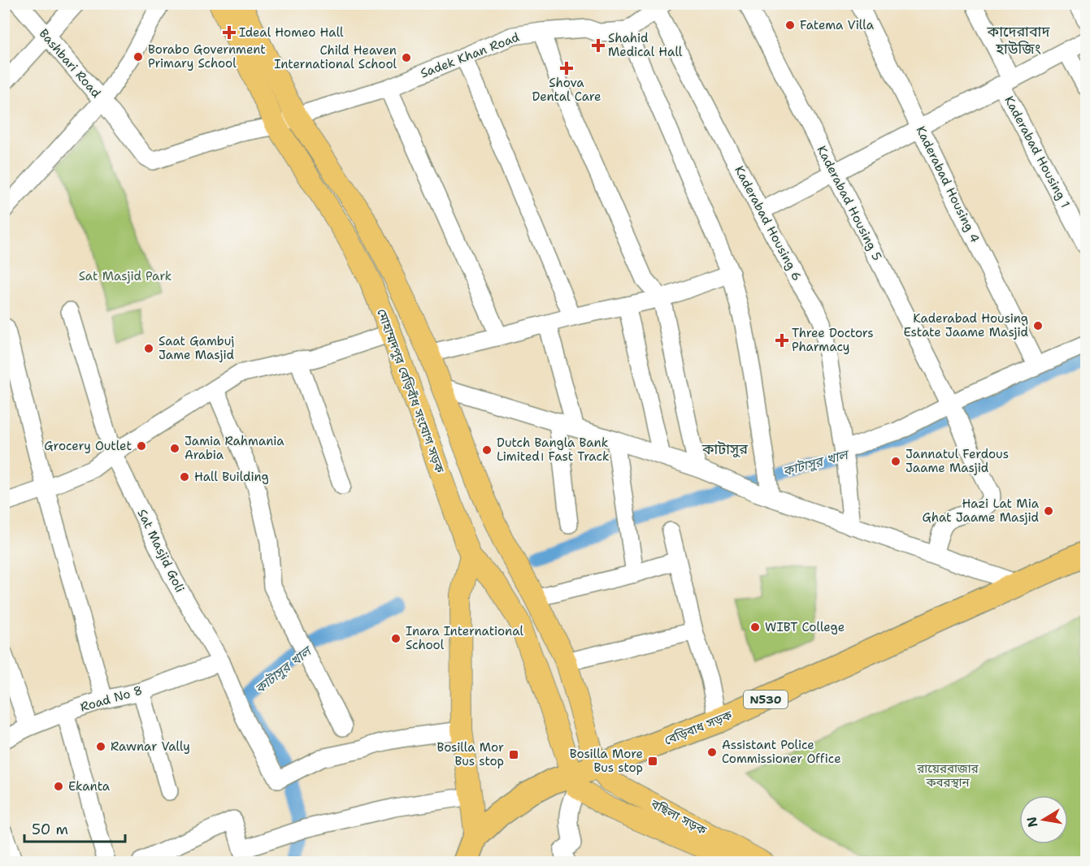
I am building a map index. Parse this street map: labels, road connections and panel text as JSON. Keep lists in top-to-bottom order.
{
  "streets": {
    "highway": ["N530", "বেড়িবাধ সড়ক"],
    "main road": ["মোহাম্মদপুর বেড়িবাঁধ সংযোগ সড়ক", "বছিলা সড়ক"],
    "street": [
      "Sadek Khan Road",
      "Bashbari Road",
      "Kaderabad Housing 1",
      "Kaderabad Housing 4",
      "Kaderabad Housing 5",
      "Kaderabad Housing 6",
      "Sat Masjid Goli",
      "Road No 8"
    ]
  },
  "crossings": [
    ["Sadek Khan Road", "Bashbari Road"],
    ["Sadek Khan Road", "মোহাম্মদপুর বেড়িবাঁধ সংযোগ সড়ক"],
    ["Bashbari Road", "মোহাম্মদপুর বেড়িবাঁধ সংযোগ সড়ক"],
    ["মোহাম্মদপুর বেড়িবাঁধ সংযোগ সড়ক", "বেড়িবাধ সড়ক"],
    ["মোহাম্মদপুর বেড়িবাঁধ সংযোগ সড়ক", "বছিলা সড়ক"],
    ["Sat Masjid Goli", "Road No 8"],
    ["বেড়িবাধ সড়ক", "বছিলা সড়ক"]
  ],
  "districts": ["কাদেরাবাদ হাউজিং", "কাটাসুর"],
  "water": ["কাটাসুর খাল"],
  "parks": ["Sat Masjid Park", "রায়েরবাজার কবরস্থান"],
  "places": {
    "other": [
      "Fatema Villa",
      "Borabo Government Primary School",
      "Child Heaven International School",
      "Kaderabad Housing Estate Jaame Masjid",
      "Saat Gambuj Jame Masjid",
      "Grocery Outlet",
      "Jamia Rahmania Arabia",
      "Dutch Bangla Bank Limited। Fast Track",
      "Jannatul Ferdous Jaame Masjid",
      "Hall Building",
      "Hazi Lat Mia Ghat Jaame Masjid",
      "WIBT College",
      "Inara International School",
      "Rawnar Vally",
      "Assistant Police Commissioner Office",
      "Ekanta"
    ],
    "health": [
      "Ideal Homeo Hall",
      "Shahid Medical Hall",
      "Shova Dental Care",
      "Three Doctors Pharmacy"
    ],
    "transit": ["Bosilla Mor Bus stop", "Bosilla More Bus stop"]
  },
  "scale_bar": "50 m",
  "north": "left"
}
